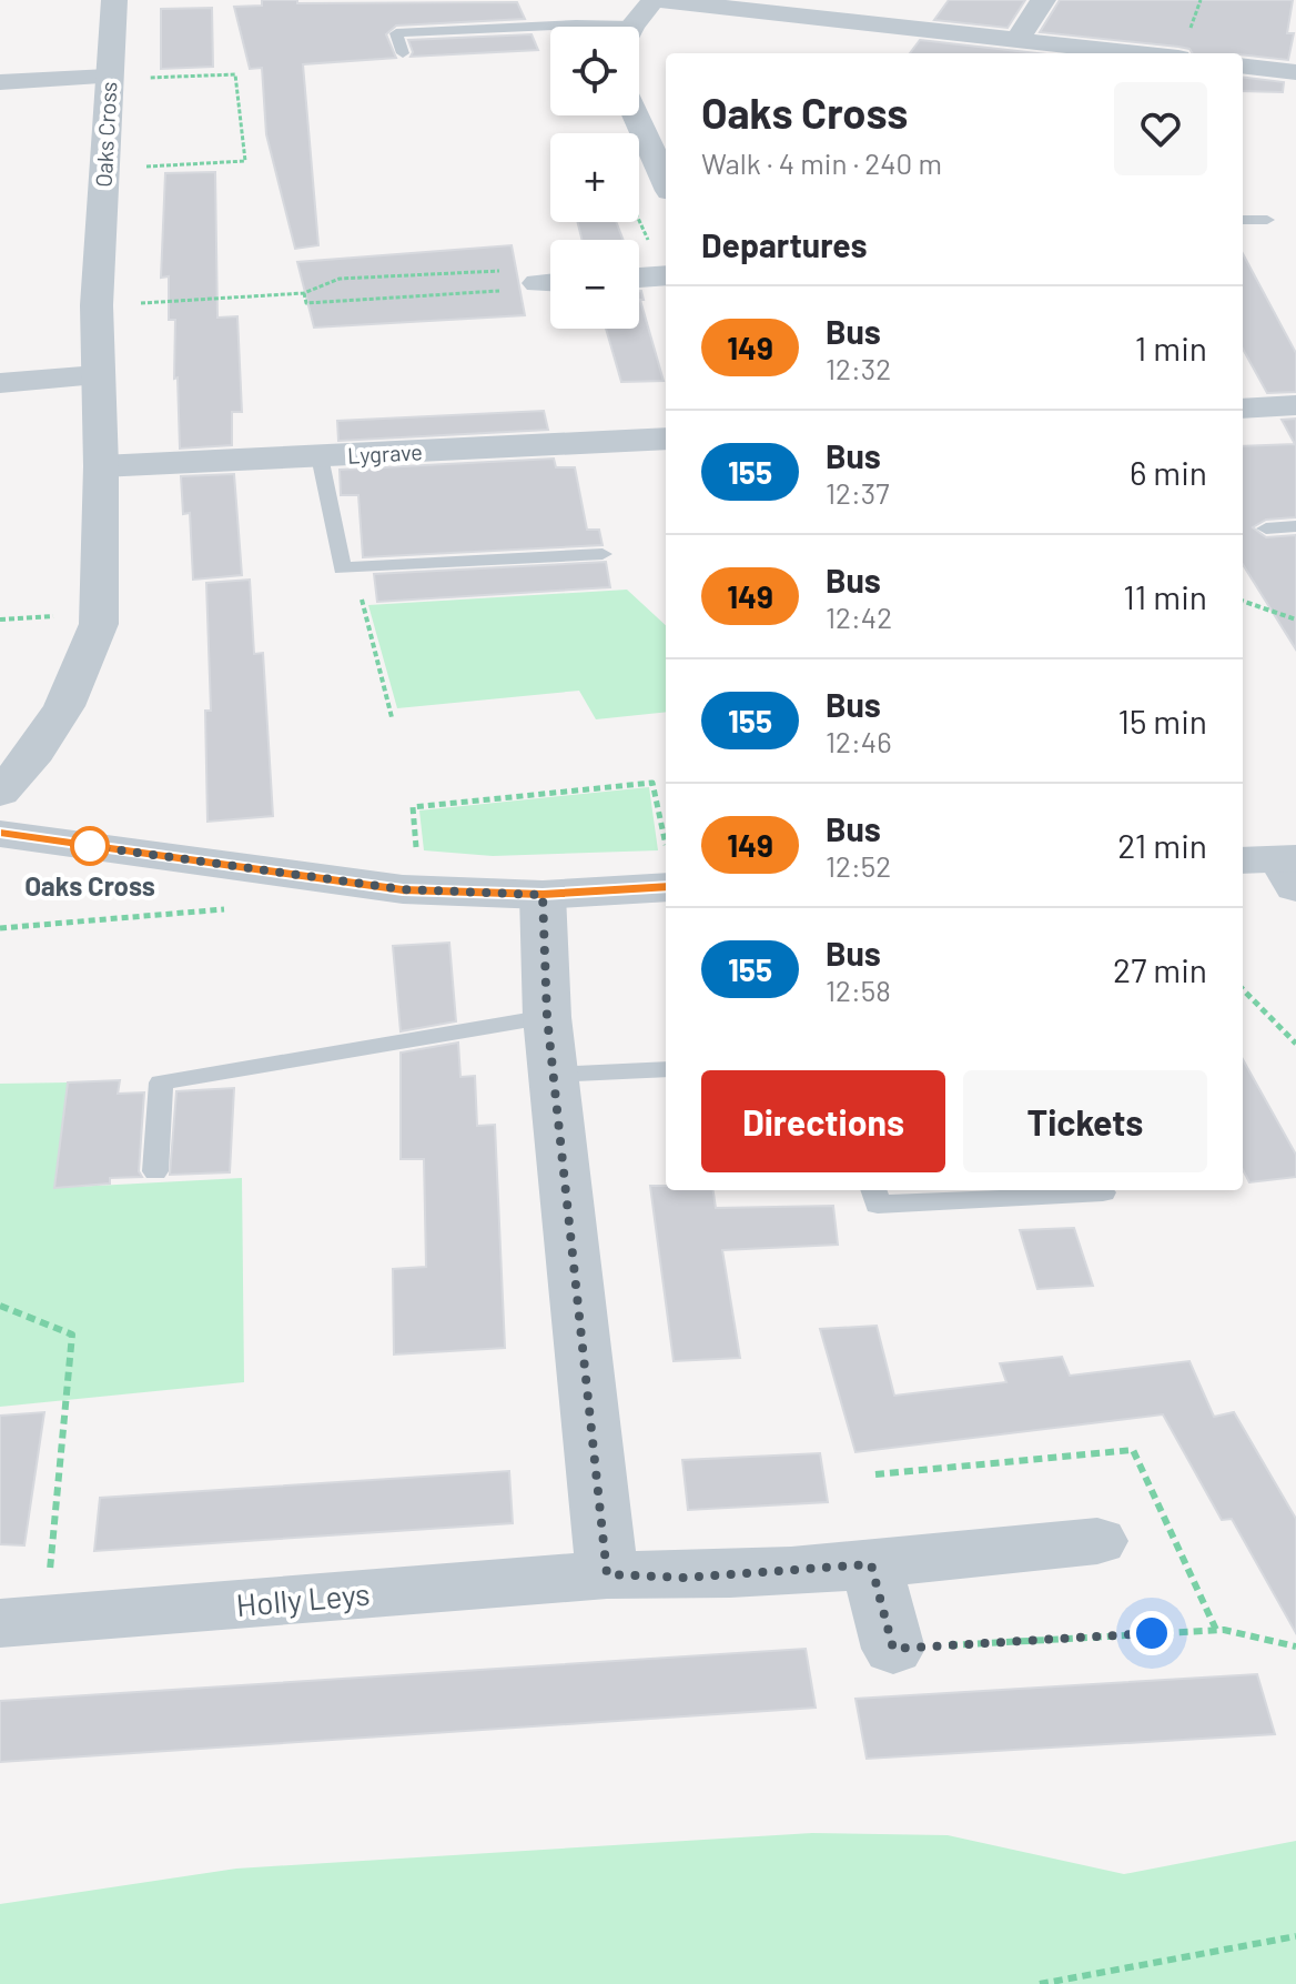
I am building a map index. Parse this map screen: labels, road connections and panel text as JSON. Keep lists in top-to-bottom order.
{
  "streets": {
    "street": ["Oaks Cross", "Lygrave", "Holly Leys"]
  },
  "crossings": [
    ["Oaks Cross", "Lygrave"]
  ],
  "places": ["Oaks Cross"],
  "lines": ["bus line 149"],
  "page": {
    "map_buttons": ["+", "−"],
    "heading": [
      ["Oaks Cross", "Walk · 4 min · 240 m"],
      "Departures"
    ],
    "list": [
      {
        "mark": "149",
        "name": "Bus",
        "note": "12:32",
        "value": "1 min"
      },
      {
        "mark": "155",
        "name": "Bus",
        "note": "12:37",
        "value": "6 min"
      },
      {
        "mark": "149",
        "name": "Bus",
        "note": "12:42",
        "value": "11 min"
      },
      {
        "mark": "155",
        "name": "Bus",
        "note": "12:46",
        "value": "15 min"
      },
      {
        "mark": "149",
        "name": "Bus",
        "note": "12:52",
        "value": "21 min"
      },
      {
        "mark": "155",
        "name": "Bus",
        "note": "12:58",
        "value": "27 min"
      }
    ],
    "buttons": ["Directions", "Tickets"]
  }
}
